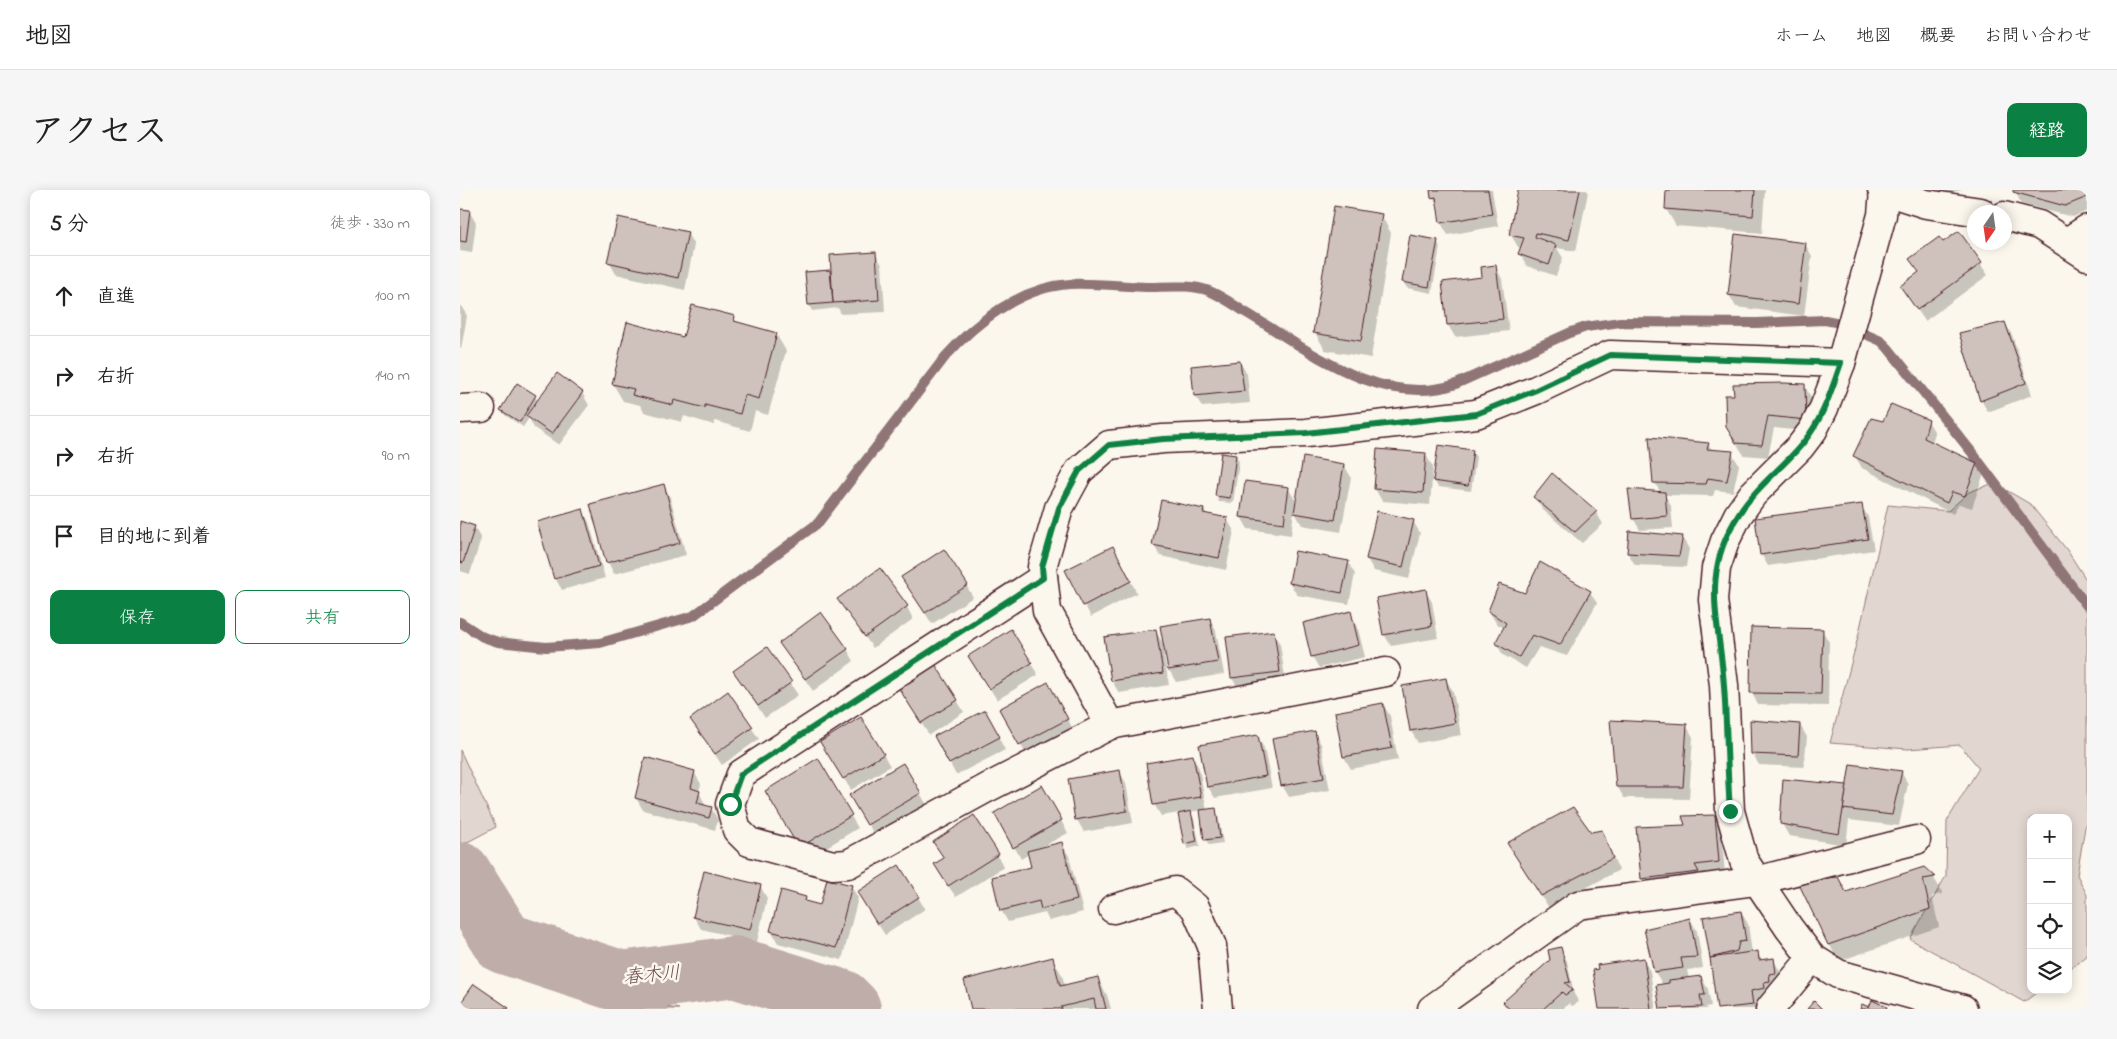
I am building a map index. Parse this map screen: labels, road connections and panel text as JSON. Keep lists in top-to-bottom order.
{
  "water": ["春木川"],
  "north": "bottom",
  "page": {
    "header": "地図",
    "nav": [
      "ホーム",
      "地図",
      "概要",
      "お問い合わせ"
    ],
    "title": "アクセス",
    "buttons": [
      "経路",
      ["保存", "共有"]
    ],
    "heading": ["5 分", "徒歩 · 330 m"],
    "list": [
      ["直進", "100 m"],
      ["右折", "140 m"],
      ["右折", "90 m"],
      "目的地に到着"
    ],
    "map_buttons": ["+", "−"]
  }
}
